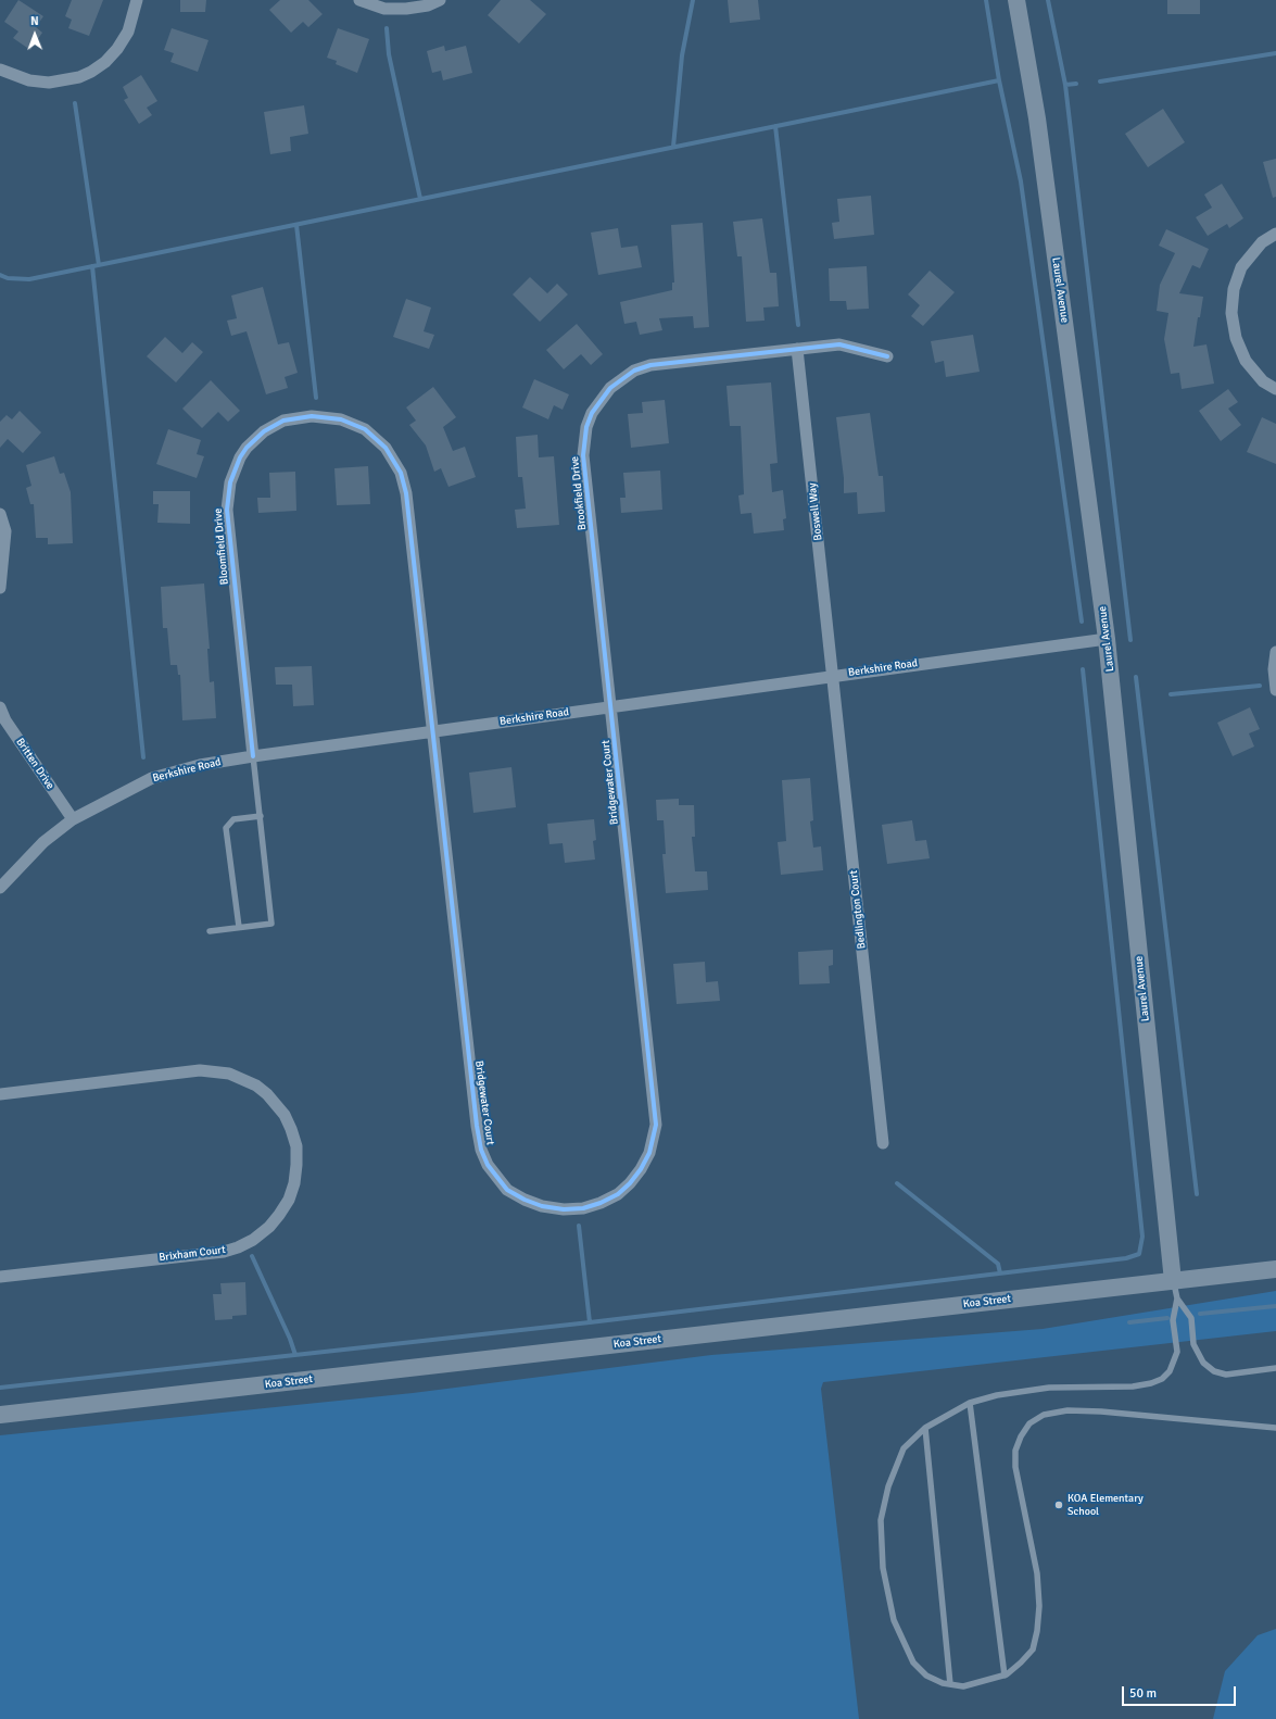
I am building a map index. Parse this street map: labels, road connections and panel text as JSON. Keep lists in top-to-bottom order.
{
  "streets": {
    "main road": ["Laurel Avenue", "Koa Street"],
    "street": [
      "Brookfield Drive",
      "Boswell Way",
      "Bloomfield Drive",
      "Berkshire Road",
      "Britten Drive",
      "Bridgewater Court",
      "Bedlington Court",
      "Brixham Court"
    ]
  },
  "crossings": [
    ["Laurel Avenue", "Berkshire Road"],
    ["Laurel Avenue", "Koa Street"],
    ["Brookfield Drive", "Boswell Way"],
    ["Brookfield Drive", "Berkshire Road"],
    ["Brookfield Drive", "Bridgewater Court"],
    ["Boswell Way", "Berkshire Road"],
    ["Boswell Way", "Bedlington Court"],
    ["Bloomfield Drive", "Berkshire Road"],
    ["Bloomfield Drive", "Bridgewater Court"],
    ["Berkshire Road", "Britten Drive"],
    ["Berkshire Road", "Bridgewater Court"],
    ["Berkshire Road", "Bedlington Court"]
  ],
  "places": ["KOA Elementary School"],
  "scale_bar": "50 m",
  "north": "top"
}
